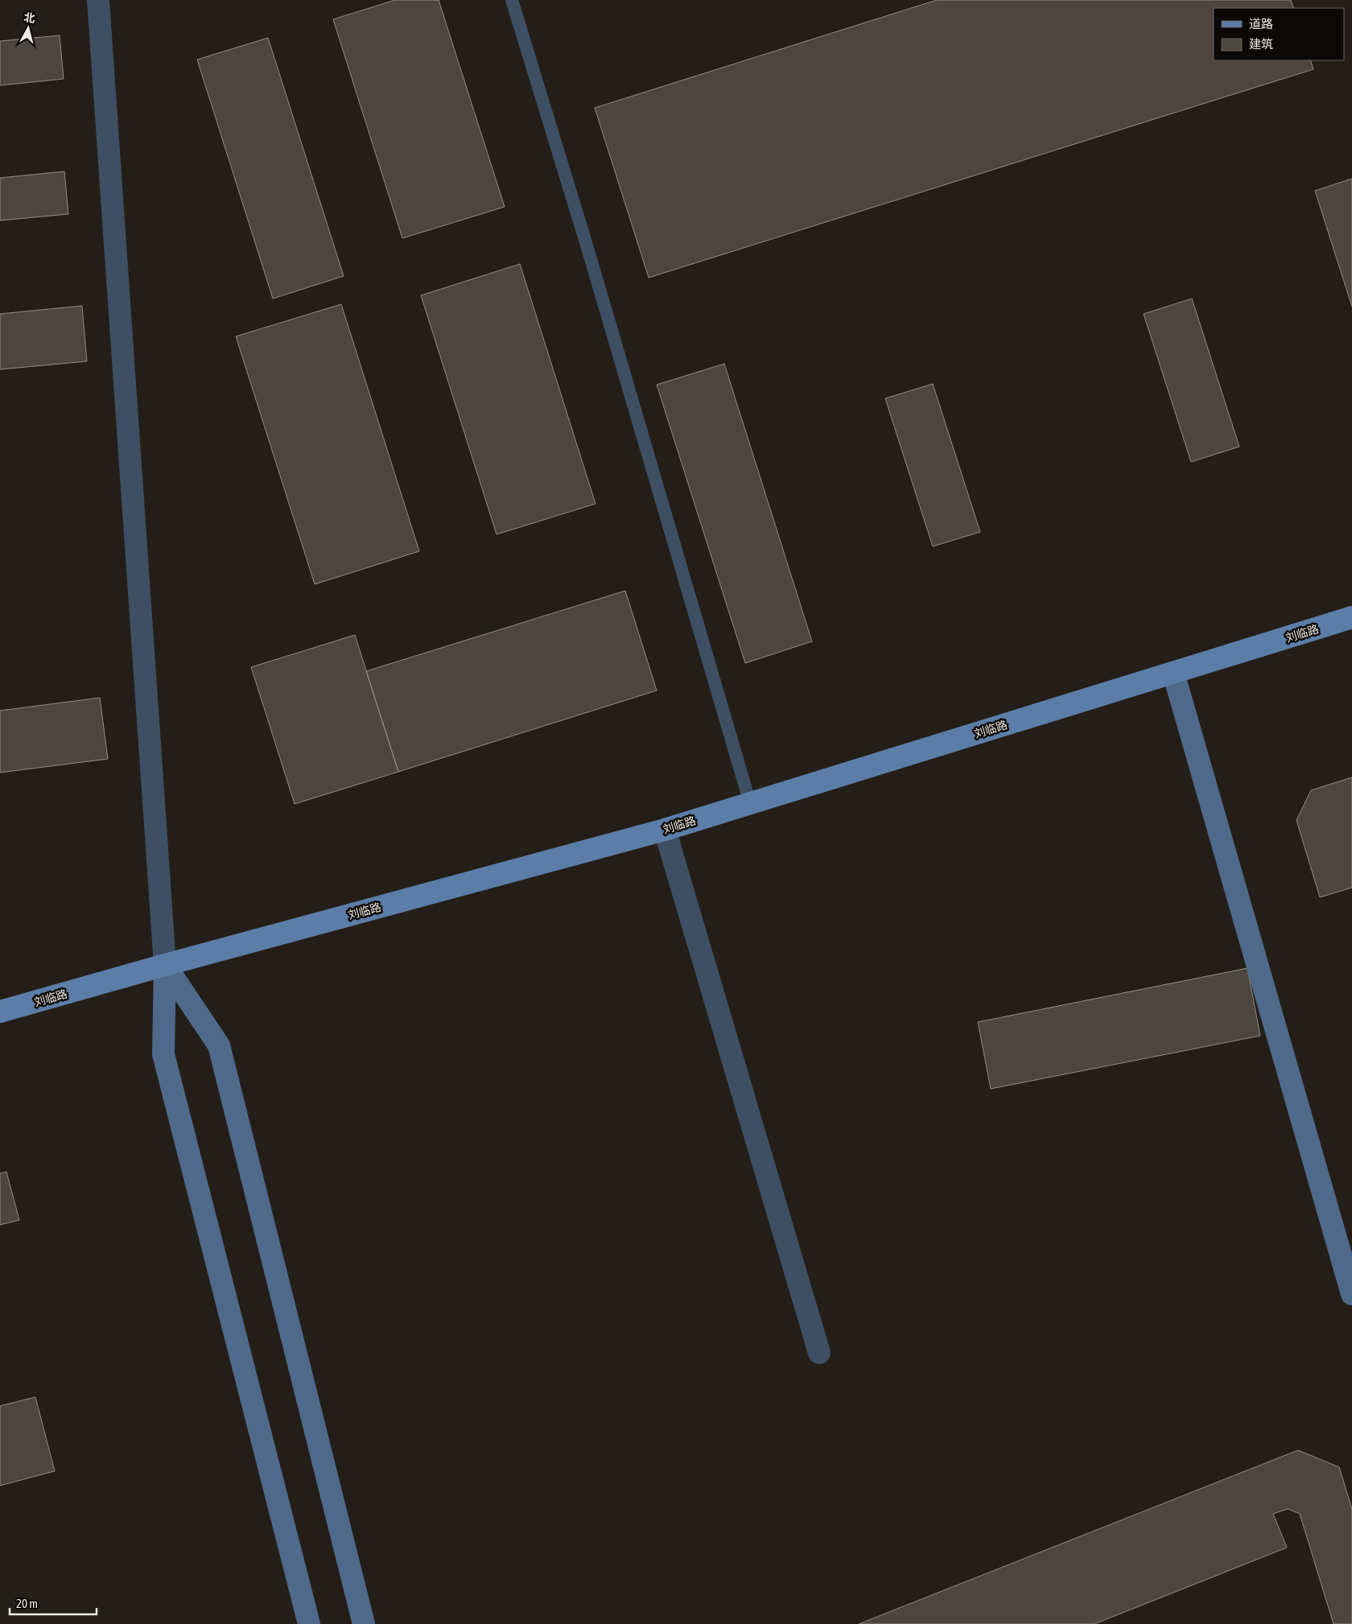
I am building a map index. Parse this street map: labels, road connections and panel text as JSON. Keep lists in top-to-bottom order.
{
  "streets": {
    "main road": ["刘临路"]
  },
  "legend": ["道路", "建筑"],
  "scale_bar": "20 m",
  "north": "top"
}
